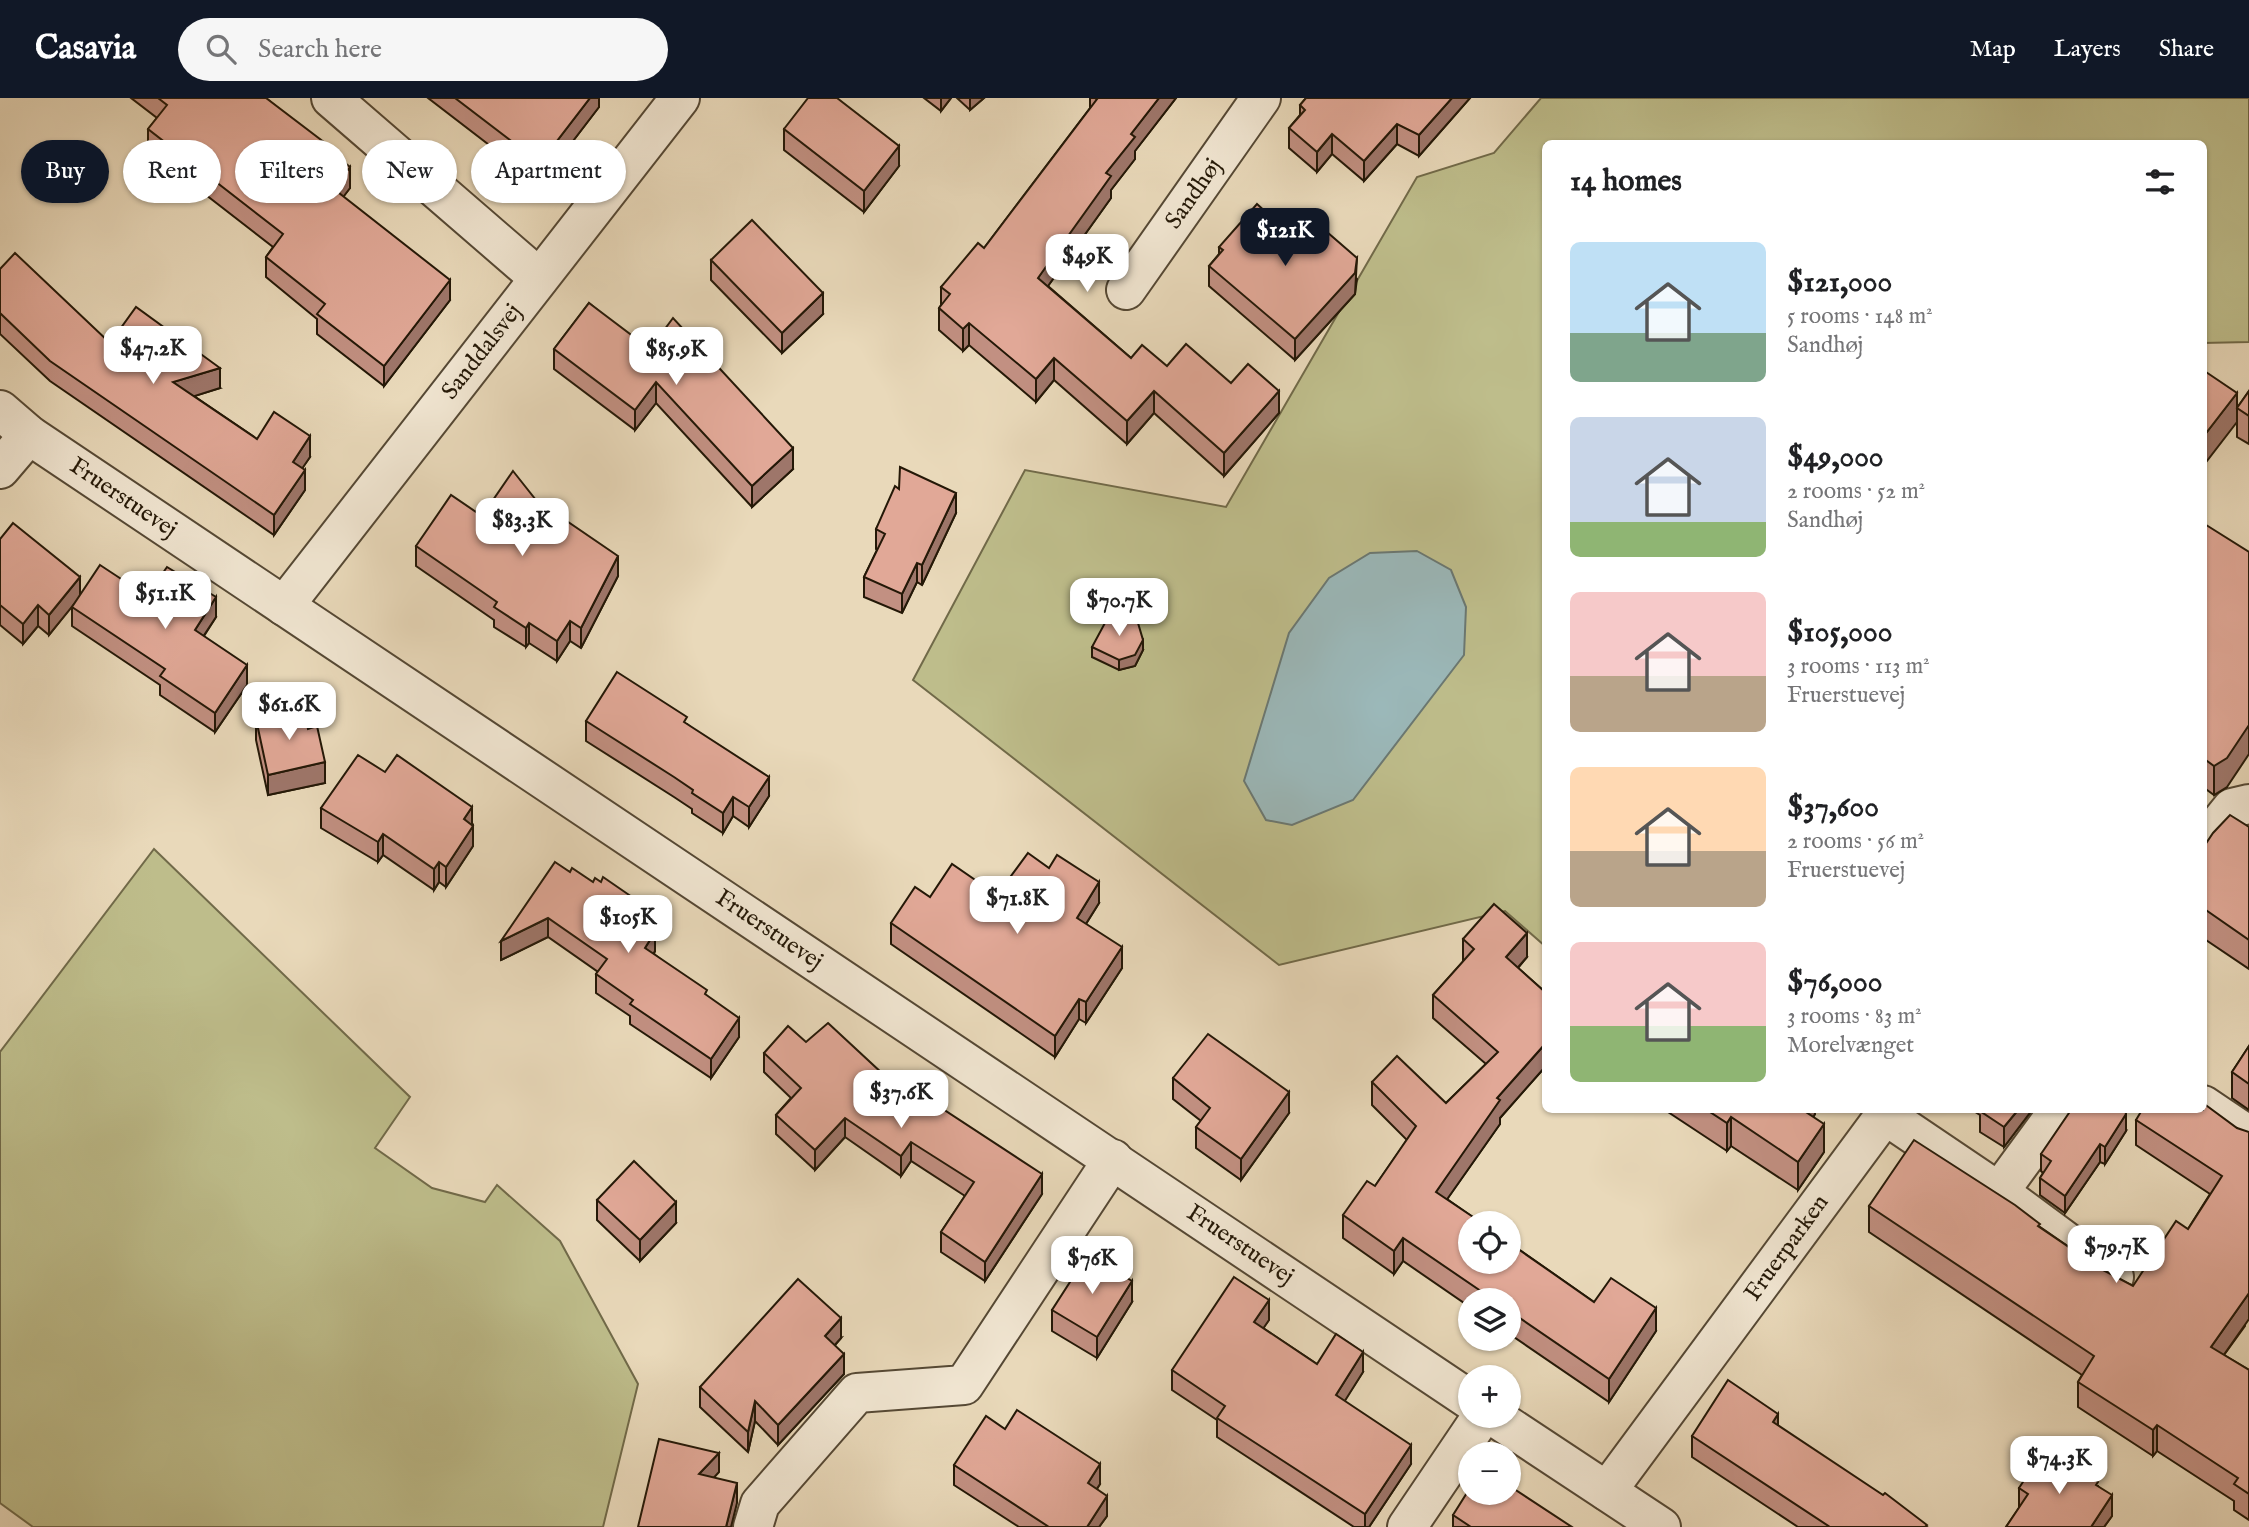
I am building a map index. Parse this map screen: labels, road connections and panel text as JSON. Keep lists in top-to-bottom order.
{
  "streets": {
    "street": [
      "Sandhøj",
      "Sanddalsvej",
      "Fruerstuevej",
      "Fruerparken"
    ]
  },
  "crossings": [
    ["Sanddalsvej", "Fruerstuevej"]
  ],
  "page": {
    "header": "Casavia",
    "search": "Search here",
    "nav": ["Map", "Layers", "Share"],
    "chip": [
      "Buy",
      "Rent",
      "Filters",
      "New",
      "Apartment"
    ],
    "heading": "14 homes",
    "price": [
      "$121K",
      "$49K",
      "$47.2K",
      "$85.9K",
      "$83.3K",
      "$51.1K",
      "$70.7K",
      "$61.6K",
      "$71.8K",
      "$105K",
      "$37.6K",
      "$79.7K",
      "$76K",
      "$74.3K"
    ],
    "list": [
      {
        "name": "$121,000",
        "note": "5 rooms · 148 m² · Sandhøj"
      },
      {
        "name": "$49,000",
        "note": "2 rooms · 52 m² · Sandhøj"
      },
      {
        "name": "$105,000",
        "note": "3 rooms · 113 m² · Fruerstuevej"
      },
      {
        "name": "$37,600",
        "note": "2 rooms · 56 m² · Fruerstuevej"
      },
      {
        "name": "$76,000",
        "note": "3 rooms · 83 m² · Morelvænget"
      }
    ],
    "map_buttons": ["+", "−"]
  }
}
